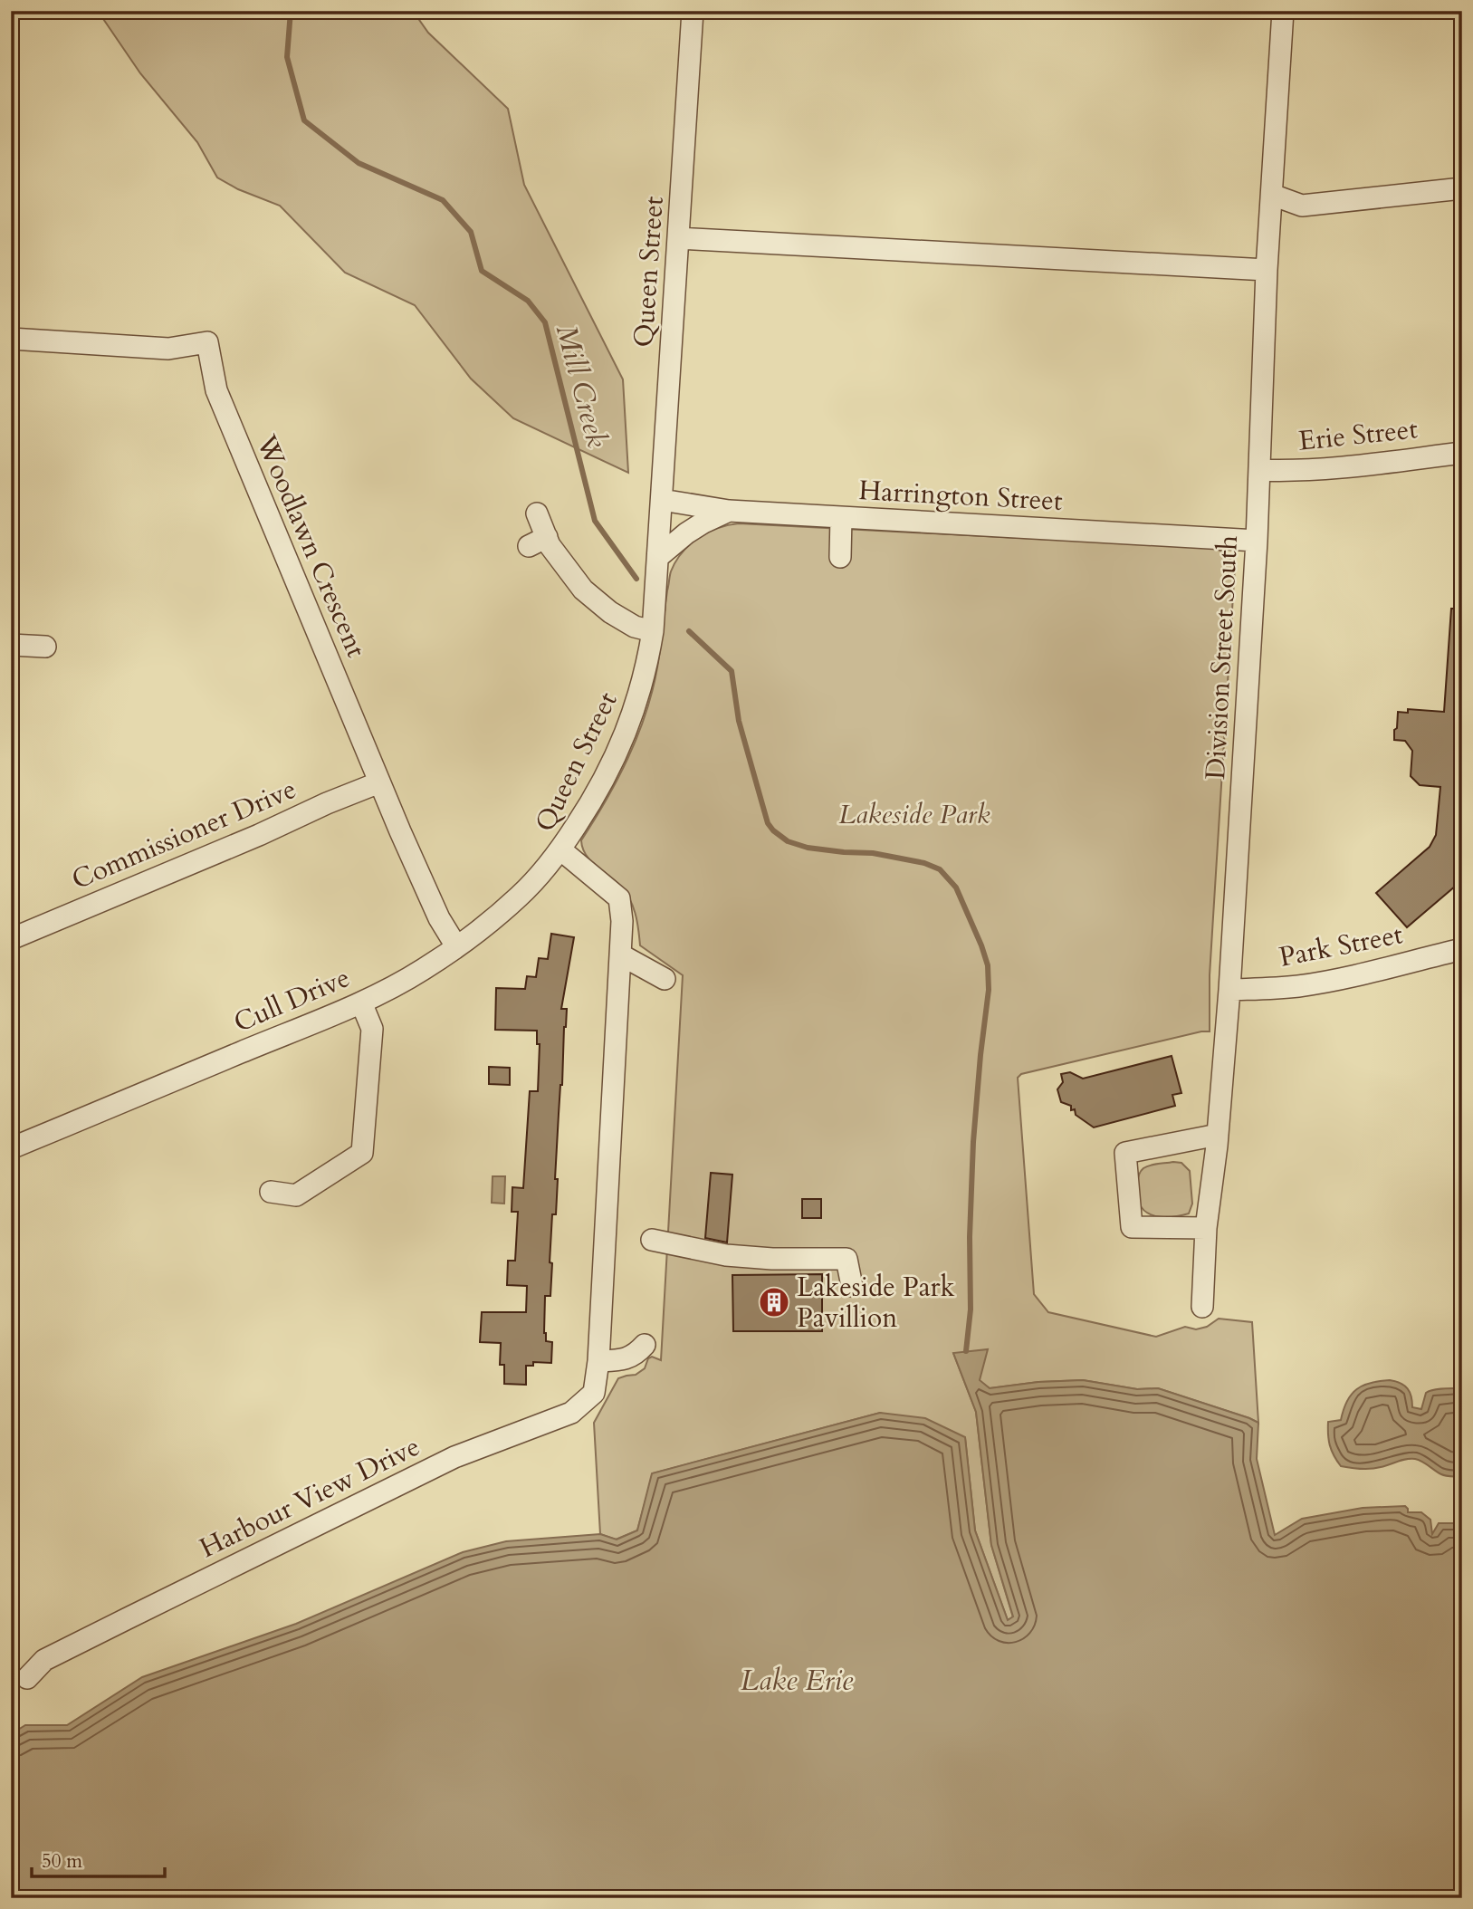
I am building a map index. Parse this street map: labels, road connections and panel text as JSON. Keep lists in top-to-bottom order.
{
  "streets": {
    "street": [
      "Queen Street",
      "Erie Street",
      "Harrington Street",
      "Woodlawn Crescent",
      "Division Street South",
      "Commissioner Drive",
      "Park Street",
      "Cull Drive",
      "Harbour View Drive"
    ]
  },
  "crossings": [
    ["Queen Street", "Harrington Street"],
    ["Queen Street", "Cull Drive"],
    ["Queen Street", "Harbour View Drive"],
    ["Erie Street", "Division Street South"],
    ["Harrington Street", "Division Street South"],
    ["Woodlawn Crescent", "Commissioner Drive"],
    ["Woodlawn Crescent", "Cull Drive"],
    ["Division Street South", "Park Street"]
  ],
  "water": ["Mill Creek", "Lake Erie"],
  "parks": ["Lakeside Park"],
  "places": {
    "building": ["Lakeside Park Pavillion"]
  },
  "scale_bar": "50 m"
}
